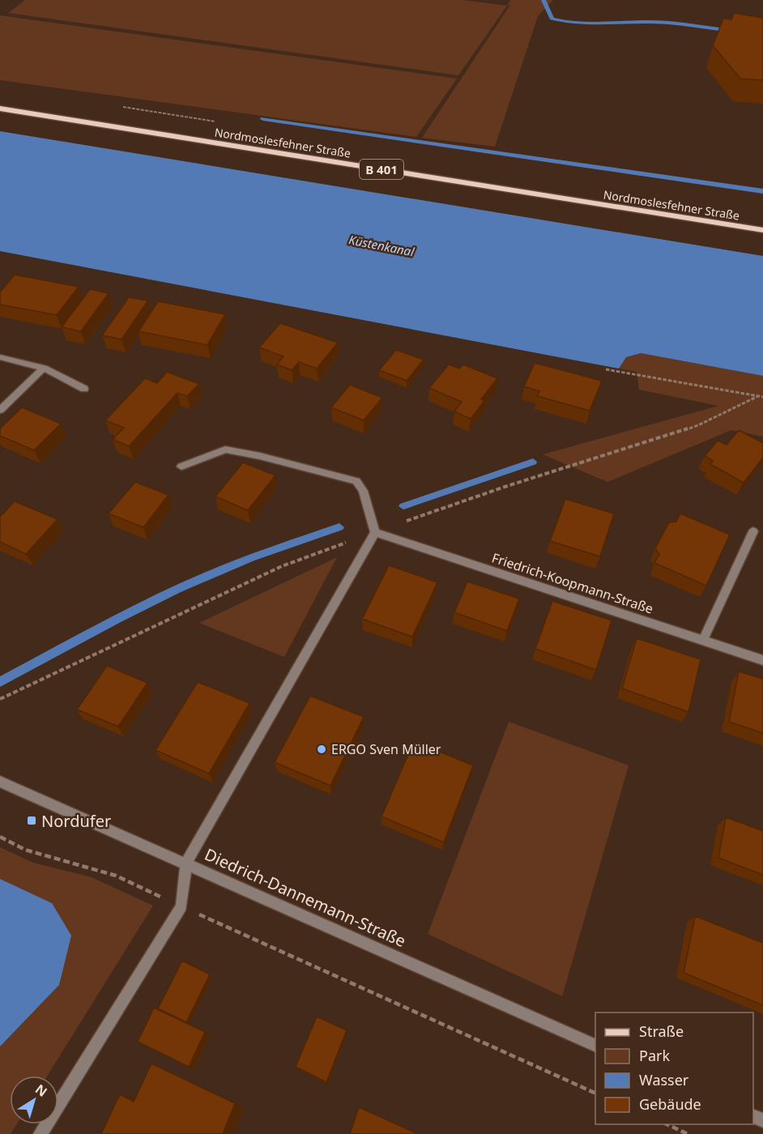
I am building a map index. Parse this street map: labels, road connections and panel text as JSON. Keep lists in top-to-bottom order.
{
  "streets": {
    "main road": ["Nordmoslesfehner Straße", "B 401"],
    "street": ["Friedrich-Koopmann-Straße", "Diedrich-Dannemann-Straße"]
  },
  "water": ["Küstenkanal"],
  "places": {
    "other": ["ERGO Sven Müller"],
    "transit": ["Nordufer"]
  },
  "legend": [
    "Straße",
    "Park",
    "Wasser",
    "Gebäude"
  ],
  "north": "top right"
}
